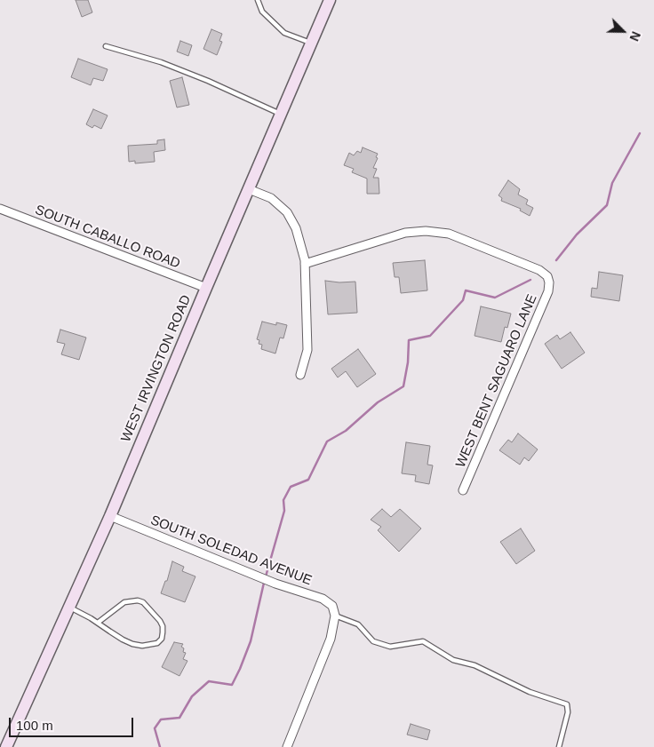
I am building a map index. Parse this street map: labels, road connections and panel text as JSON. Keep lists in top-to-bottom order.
{
  "streets": {
    "main road": ["WEST IRVINGTON ROAD"],
    "street": ["SOUTH CABALLO ROAD", "WEST BENT SAGUARO LANE", "SOUTH SOLEDAD AVENUE"]
  },
  "crossings": [
    ["SOUTH CABALLO ROAD", "WEST IRVINGTON ROAD"],
    ["WEST IRVINGTON ROAD", "SOUTH SOLEDAD AVENUE"]
  ],
  "scale_bar": "100 m",
  "north": "bottom right"
}
